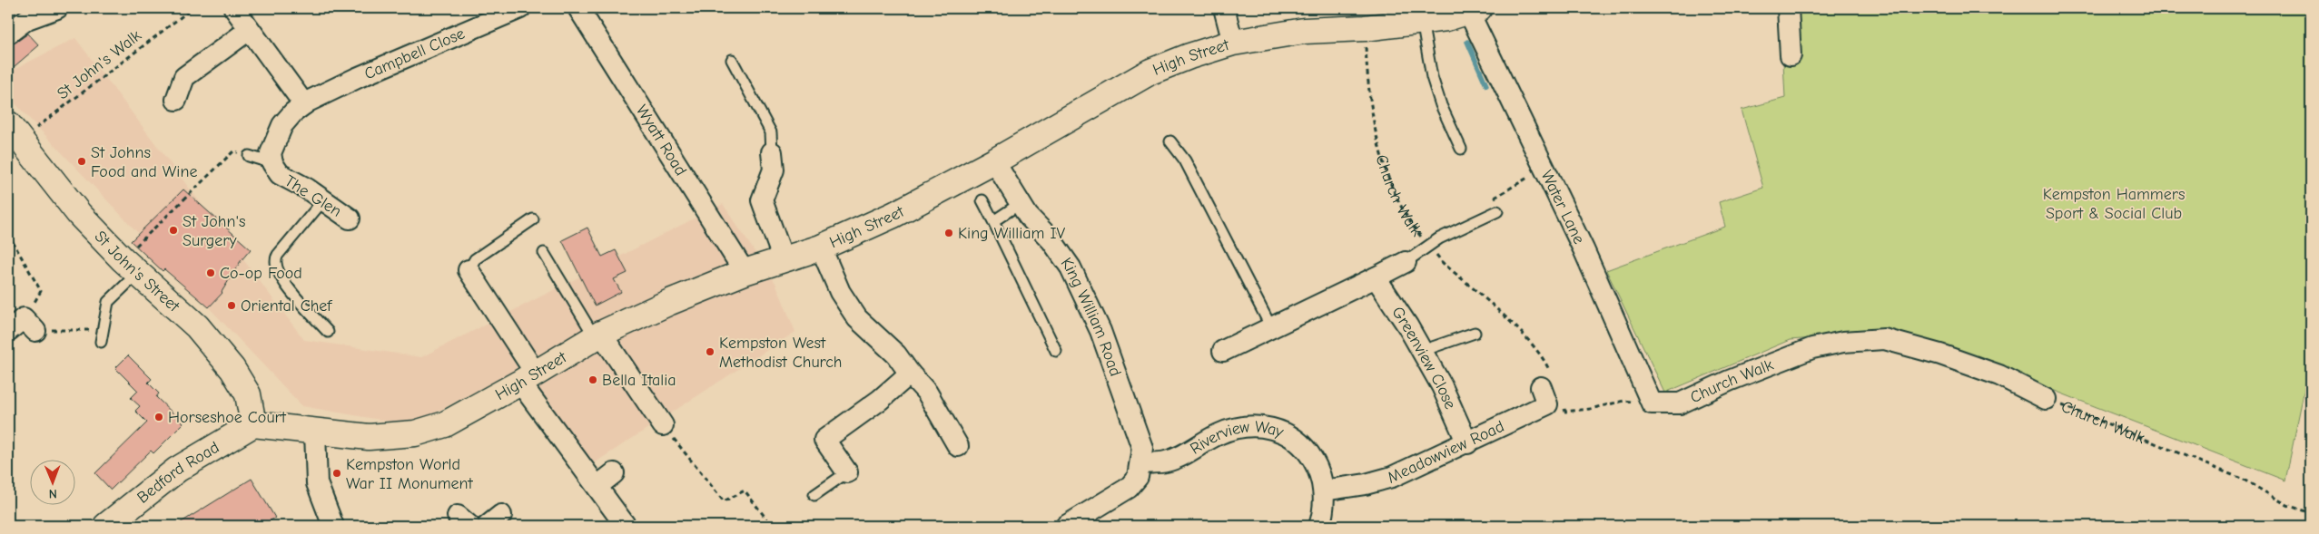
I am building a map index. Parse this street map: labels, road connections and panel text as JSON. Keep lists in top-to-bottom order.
{
  "streets": {
    "main road": ["High Street", "St John's Street", "Bedford Road"],
    "street": [
      "Campbell Close",
      "Wyatt Road",
      "Church Walk",
      "The Glen",
      "Water Lane",
      "King William Road",
      "Greenview Close",
      "Riverview Way",
      "Meadowview Road"
    ],
    "path": ["St John's Walk"]
  },
  "crossings": [
    ["Campbell Close", "The Glen"],
    ["High Street", "Wyatt Road"],
    ["High Street", "Church Walk"],
    ["High Street", "Water Lane"],
    ["High Street", "St John's Street"],
    ["High Street", "King William Road"],
    ["High Street", "Bedford Road"],
    ["St John's Walk", "St John's Street"],
    ["Church Walk", "Water Lane"],
    ["Church Walk", "Meadowview Road"],
    ["St John's Street", "Bedford Road"],
    ["King William Road", "Riverview Way"],
    ["Greenview Close", "Meadowview Road"],
    ["Riverview Way", "Meadowview Road"]
  ],
  "parks": ["Kempston Hammers Sport & Social Club"],
  "places": [
    "St Johns Food and Wine",
    "St John's Surgery",
    "King William IV",
    "Co-op Food",
    "Oriental Chef",
    "Kempston West Methodist Church",
    "Bella Italia",
    "Horseshoe Court",
    "Kempston World War II Monument"
  ],
  "north": "bottom"
}
